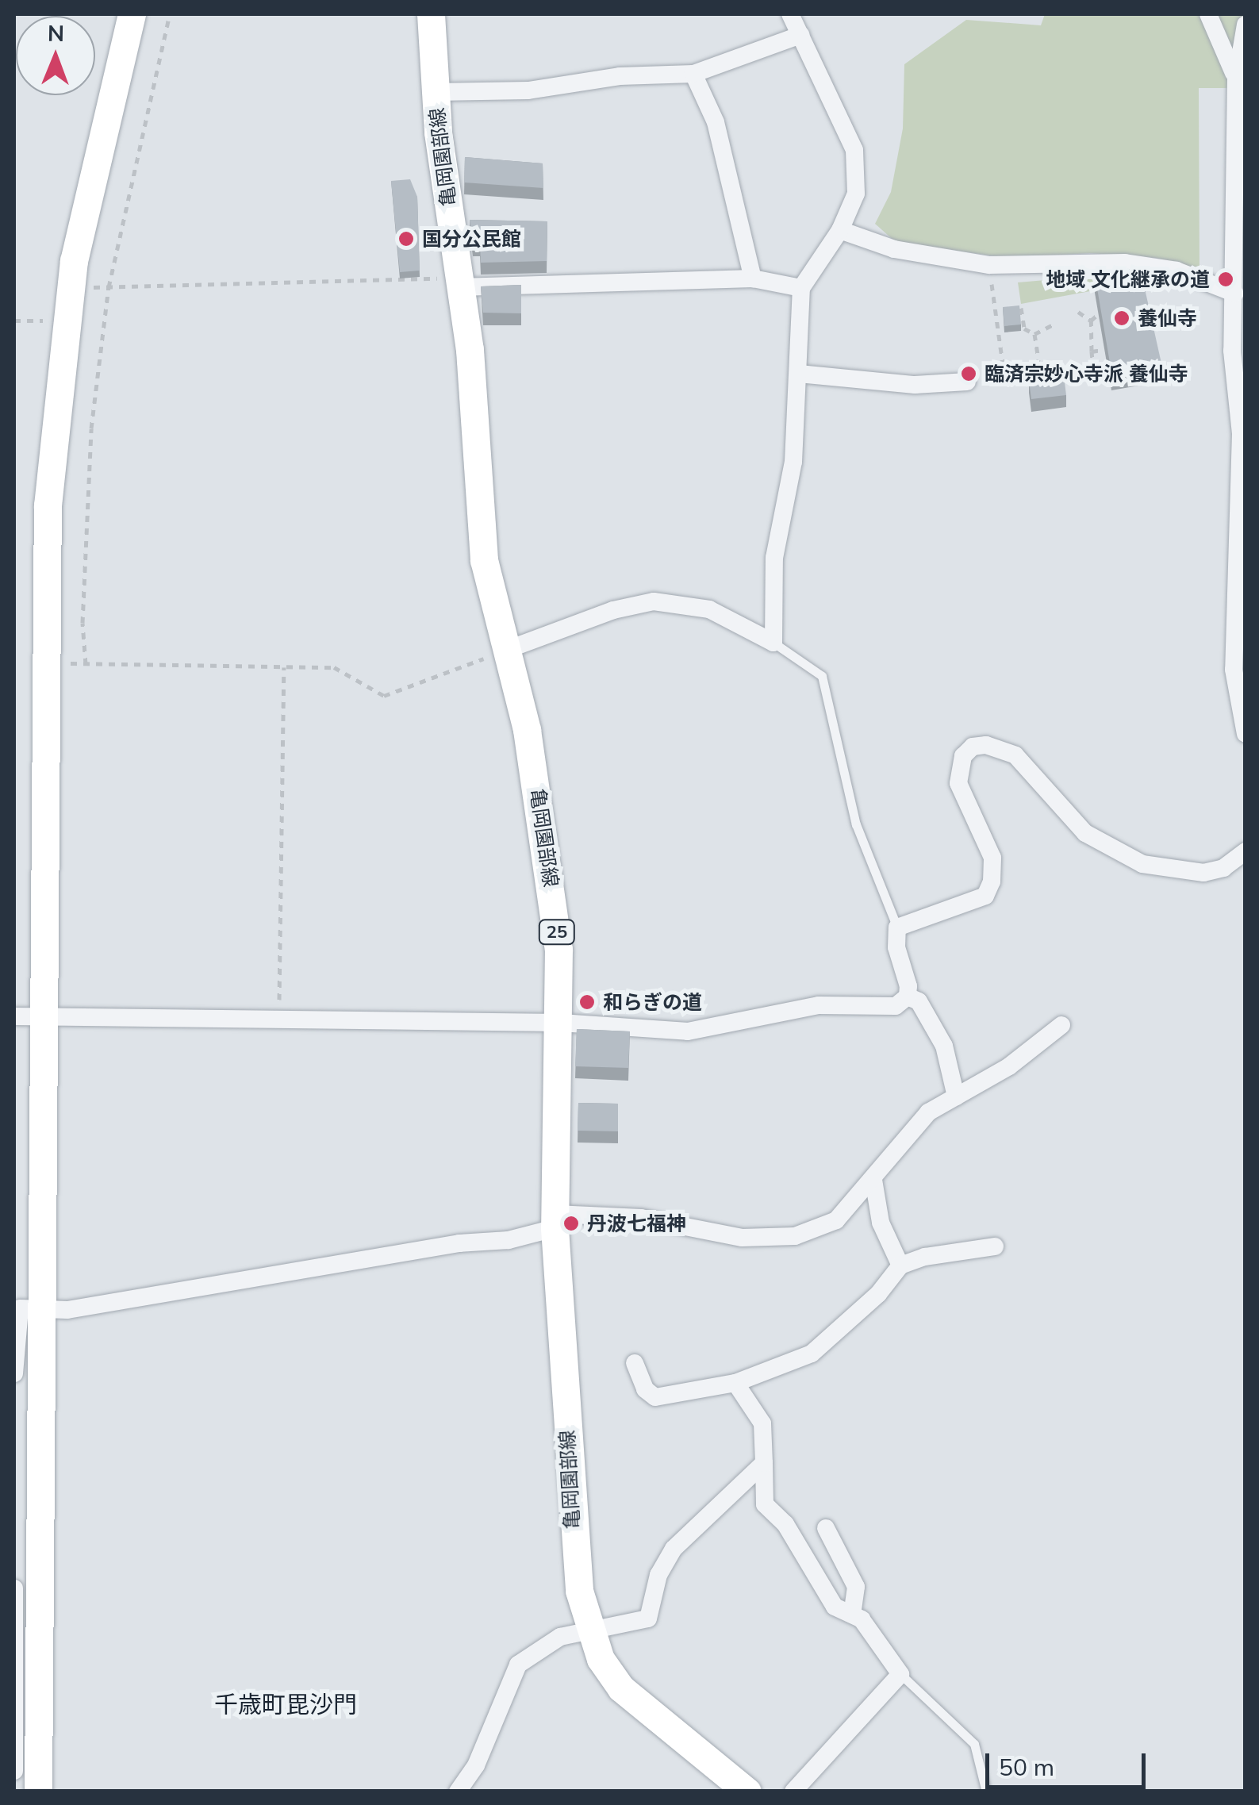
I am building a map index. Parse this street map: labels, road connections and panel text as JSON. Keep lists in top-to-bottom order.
{
  "streets": {
    "main road": ["亀岡園部線", "25"]
  },
  "districts": ["千歳町毘沙門"],
  "places": [
    "国分公民館",
    "地域 文化継承の道",
    "養仙寺",
    "臨済宗妙心寺派 養仙寺",
    "和らぎの道",
    "丹波七福神"
  ],
  "scale_bar": "50 m",
  "north": "top"
}
